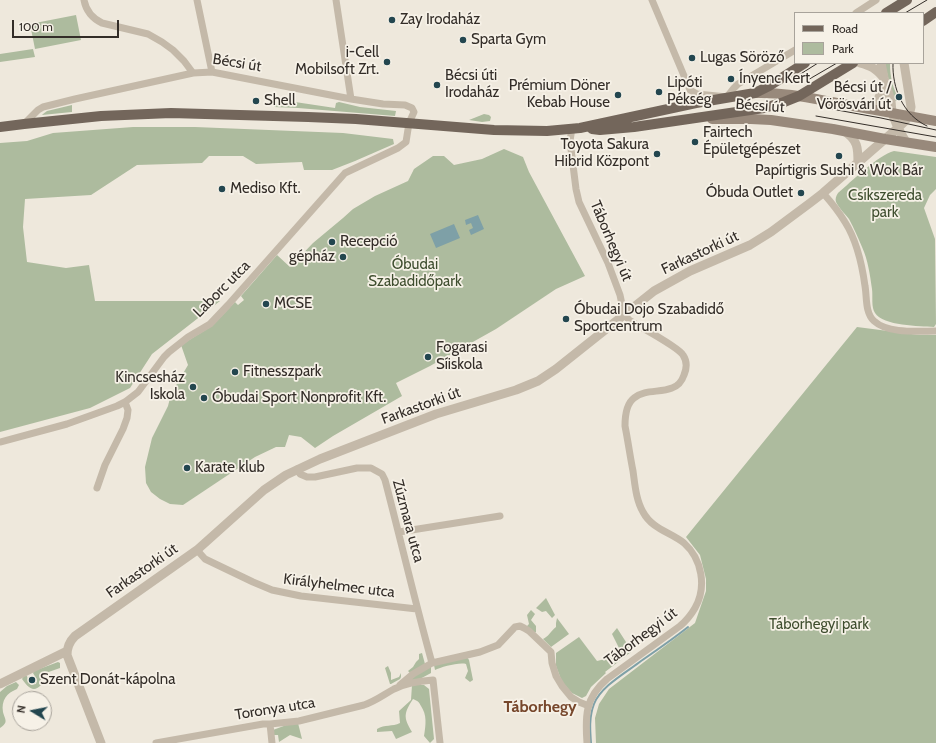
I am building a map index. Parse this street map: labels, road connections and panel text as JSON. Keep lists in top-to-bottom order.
{
  "streets": {
    "main road": ["Bécsi út"],
    "street": [
      "Táborhegyi út",
      "Farkastorki út",
      "Laborc utca",
      "Zúzmara utca",
      "Királyhelmec utca",
      "Toronya utca"
    ]
  },
  "crossings": [
    ["Bécsi út", "Táborhegyi út"],
    ["Bécsi út", "Farkastorki út"],
    ["Bécsi út", "Laborc utca"],
    ["Táborhegyi út", "Farkastorki út"],
    ["Táborhegyi út", "Toronya utca"],
    ["Farkastorki út", "Zúzmara utca"],
    ["Farkastorki út", "Királyhelmec utca"],
    ["Zúzmara utca", "Királyhelmec utca"],
    ["Zúzmara utca", "Toronya utca"]
  ],
  "districts": ["Táborhegy"],
  "parks": ["Csíkszereda park", "Óbudai Szabadidőpark", "Táborhegyi park"],
  "places": [
    "Zay Irodaház",
    "Sparta Gym",
    "Lugas Söröző",
    "i-Cell Mobilsoft Zrt.",
    "Ínyenc Kert",
    "Bécsi úti Irodaház",
    "Lipóti Pékség",
    "Prémium Döner Kebab House",
    "Bécsi út / Vörösvári út",
    "Shell",
    "Fairtech Épületgépészet",
    "Toyota Sakura Hibrid Központ",
    "Papírtigris Sushi & Wok Bár",
    "Mediso Kft.",
    "Óbuda Outlet",
    "Recepció",
    "gépház",
    "MCSE",
    "Óbudai Dojo Szabadidő Sportcentrum",
    "Fogarasi Síiskola",
    "Fitnesszpark",
    "Kincsesház Iskola",
    "Óbudai Sport Nonprofit Kft.",
    "Karate klub",
    "Szent Donát-kápolna"
  ],
  "legend": ["Road", "Park"],
  "scale_bar": "100 m",
  "north": "left"
}
